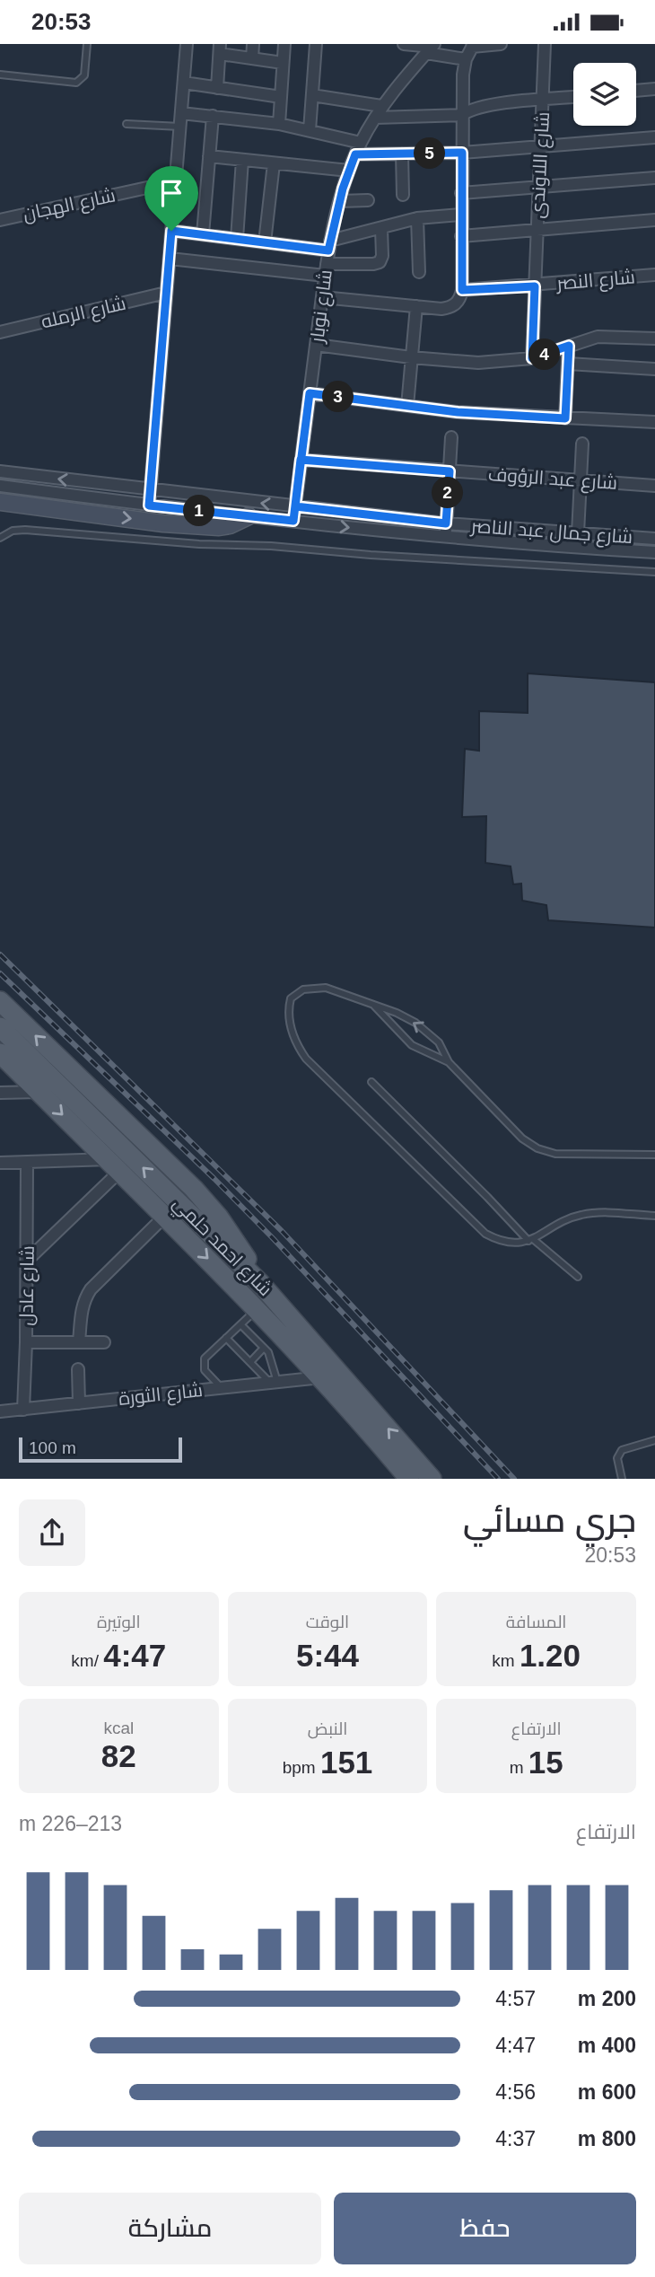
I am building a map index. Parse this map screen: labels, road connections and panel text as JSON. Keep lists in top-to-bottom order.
{
  "streets": {
    "main road": ["شارع احمد حلمي"],
    "street": [
      "شارع اللاوندى",
      "شارع الهجان",
      "شارع النصر",
      "شارع نوبار",
      "شارع الرمله",
      "شارع عبد الرؤوف",
      "شارع جمال عبد الناصر",
      "شارع عادل",
      "شارع الثورة"
    ]
  },
  "crossings": [
    ["شارع اللاوندى", "شارع النصر"],
    ["شارع نوبار", "شارع عبد الرؤوف"],
    ["شارع نوبار", "شارع جمال عبد الناصر"],
    ["شارع احمد حلمي", "شارع الثورة"],
    ["شارع عادل", "شارع الثورة"]
  ],
  "scale_bar": "100 m",
  "page": {
    "status": "20:53",
    "pins": [
      "5",
      "4",
      "3",
      "2",
      "1"
    ],
    "scale": "100 m",
    "heading": ["جري مسائي", "20:53"],
    "stats": [
      ["المسافة", "1.20 km"],
      ["الوقت", "5:44"],
      ["الوتيرة", "4:47 /km"],
      ["الارتفاع", "15 m"],
      ["النبض", "151 bpm"],
      ["kcal", "82"]
    ],
    "chart": ["الارتفاع", "213–226 m"],
    "list": [
      {
        "name": "200 m",
        "note": "4:57"
      },
      {
        "name": "400 m",
        "note": "4:47"
      },
      {
        "name": "600 m",
        "note": "4:56"
      },
      {
        "name": "800 m",
        "note": "4:37"
      }
    ],
    "buttons": ["حفظ", "مشاركة"]
  }
}
